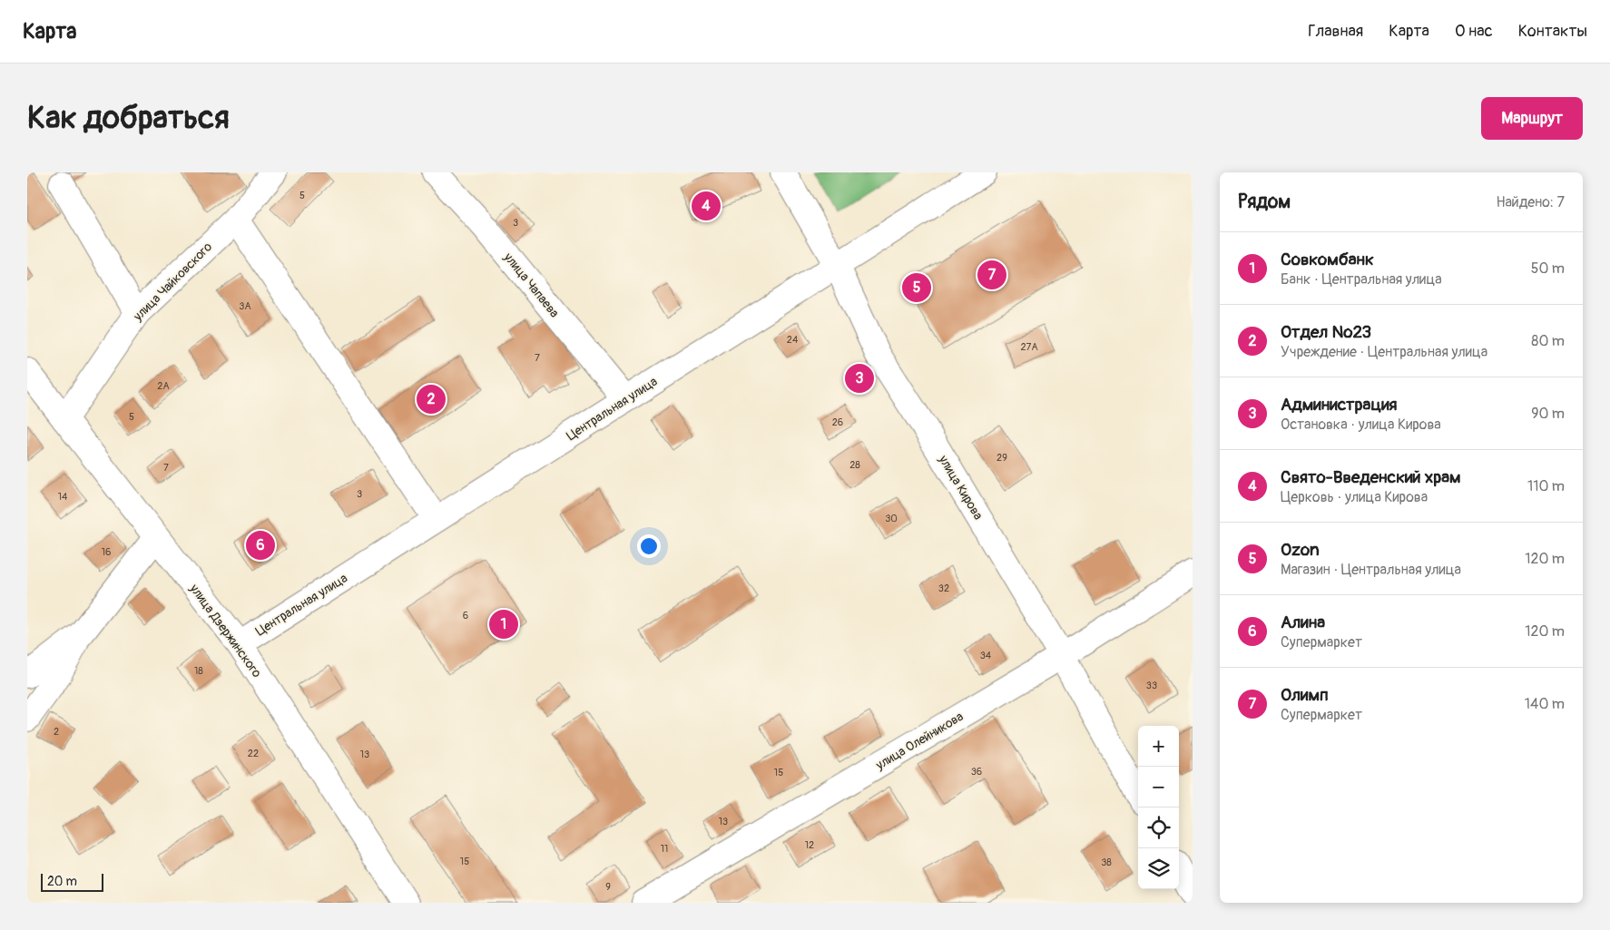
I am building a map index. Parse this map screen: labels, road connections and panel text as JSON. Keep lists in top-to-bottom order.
{
  "streets": {
    "street": [
      "улица Чайковского",
      "улица Чапаева",
      "Центральная улица",
      "улица Кирова",
      "улица Дзержинского",
      "улица Олейникова"
    ]
  },
  "crossings": [
    ["улица Чайковского", "улица Дзержинского"],
    ["улица Чапаева", "Центральная улица"],
    ["Центральная улица", "улица Кирова"],
    ["Центральная улица", "улица Дзержинского"],
    ["улица Кирова", "улица Олейникова"]
  ],
  "house_numbers": [
    "5",
    "3",
    "3А",
    "24",
    "27А",
    "7",
    "2А",
    "5",
    "26",
    "29",
    "28",
    "7",
    "3",
    "14",
    "30",
    "16",
    "32",
    "6",
    "34",
    "18",
    "33",
    "2",
    "22",
    "13",
    "36",
    "15",
    "13",
    "12",
    "11",
    "15",
    "38",
    "9"
  ],
  "scale_bar": "20 m",
  "page": {
    "header": "Карта",
    "nav": [
      "Главная",
      "Карта",
      "О нас",
      "Контакты"
    ],
    "buttons": "Маршрут",
    "title": "Как добраться",
    "heading": ["Рядом", "Найдено: 7"],
    "pins": [
      "4",
      "7",
      "5",
      "3",
      "2",
      "6",
      "1"
    ],
    "list": [
      {
        "mark": "1",
        "name": "Совкомбанк",
        "note": "Банк · Центральная улица",
        "value": "50 m"
      },
      {
        "mark": "2",
        "name": "Отдел №23",
        "note": "Учреждение · Центральная улица",
        "value": "80 m"
      },
      {
        "mark": "3",
        "name": "Администрация",
        "note": "Остановка · улица Кирова",
        "value": "90 m"
      },
      {
        "mark": "4",
        "name": "Свято-Введенский храм",
        "note": "Церковь · улица Кирова",
        "value": "110 m"
      },
      {
        "mark": "5",
        "name": "Ozon",
        "note": "Магазин · Центральная улица",
        "value": "120 m"
      },
      {
        "mark": "6",
        "name": "Алина",
        "note": "Супермаркет",
        "value": "120 m"
      },
      {
        "mark": "7",
        "name": "Олимп",
        "note": "Супермаркет",
        "value": "140 m"
      }
    ],
    "map_buttons": ["+", "−"],
    "scale": "20 m"
  }
}
